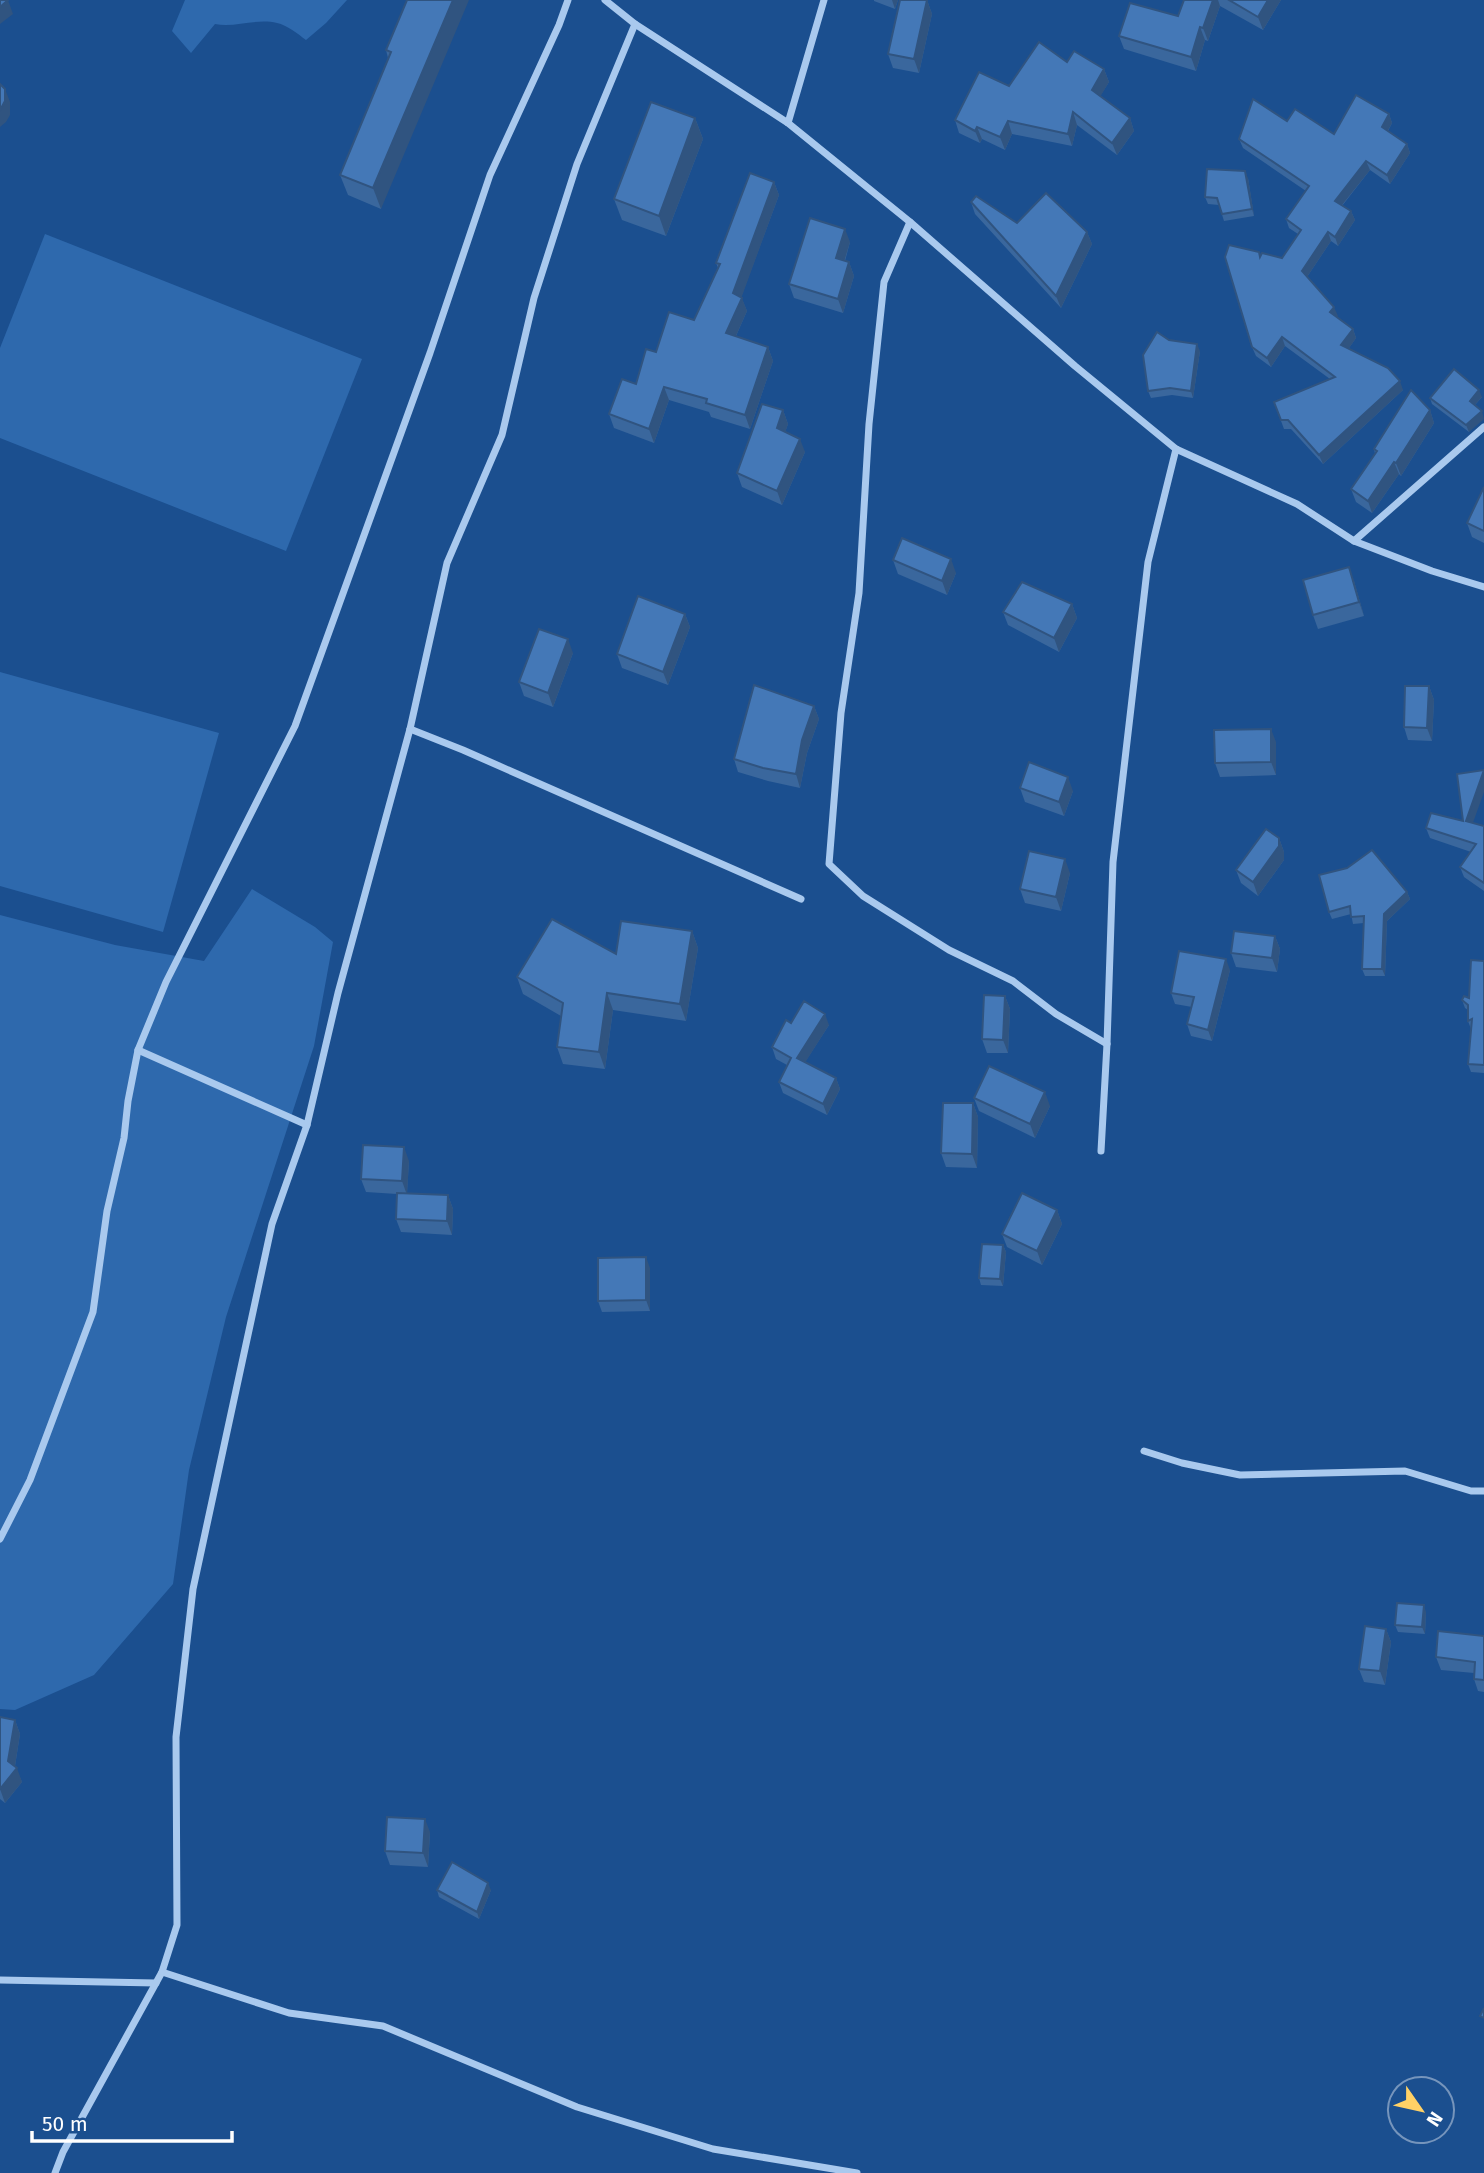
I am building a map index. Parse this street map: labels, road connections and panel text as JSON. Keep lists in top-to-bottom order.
{
  "scale_bar": "50 m",
  "north": "bottom right"
}
